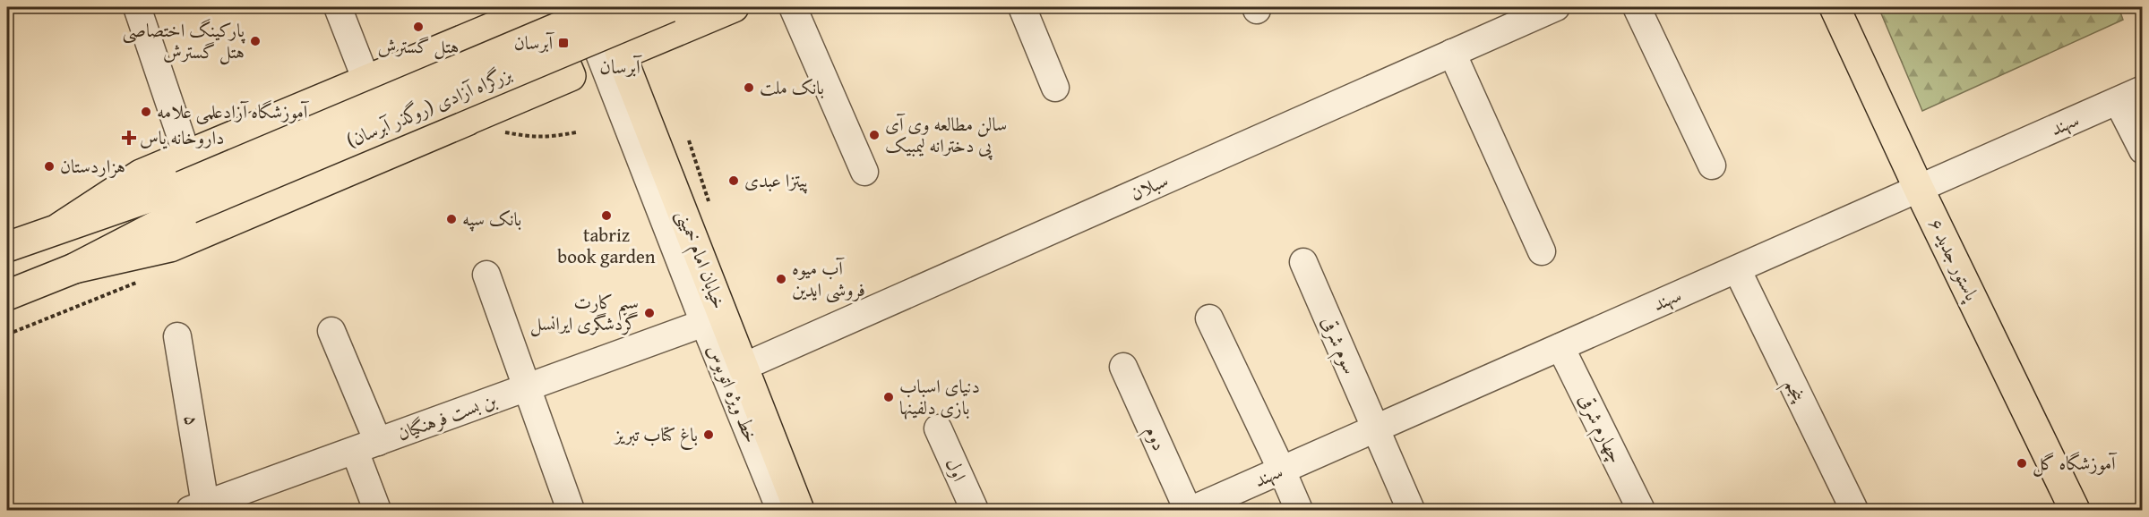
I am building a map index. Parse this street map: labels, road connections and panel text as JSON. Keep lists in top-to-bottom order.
{
  "streets": {
    "main road": ["بزرگراه آزادی (روگذر آبرسان)", "خیابان امام خمینی", "پاستور جدید ۶"],
    "street": [
      "سهند",
      "سبلان",
      "سوم شرقی",
      "پنجم",
      "خط ویژه اتوبوس",
      "بن بست فرهنگیان",
      "۵",
      "چهارم شرقی",
      "دوم",
      "اول"
    ]
  },
  "crossings": [
    ["بزرگراه آزادی (روگذر آبرسان)", "خیابان امام خمینی"],
    ["سهند", "پاستور جدید ۶"],
    ["سهند", "سوم شرقی"],
    ["سهند", "پنجم"],
    ["سهند", "چهارم شرقی"],
    ["سهند", "دوم"],
    ["سبلان", "خیابان امام خمینی"],
    ["خیابان امام خمینی", "خط ویژه اتوبوس"],
    ["خیابان امام خمینی", "بن بست فرهنگیان"],
    ["خط ویژه اتوبوس", "بن بست فرهنگیان"],
    ["بن بست فرهنگیان", "۵"]
  ],
  "districts": ["آبرسان"],
  "places": {
    "other": [
      "هتل گسترش",
      "پارکینگ اختصاصی هتل گسترش",
      "بانک ملت",
      "آموزشگاه آزادعلمی علامه",
      "سالن مطالعه وی آی پی دخترانه لیمبیک",
      "هزاردستان",
      "پیتزا عبدی",
      "tabriz book garden",
      "بانک سپه",
      "آب میوه فروشی ایدین",
      "سیم کارت گردشگری ایرانسل",
      "دنیای اسباب بازی دلفینها",
      "باغ کتاب تبریز",
      "آموزشگاه گل"
    ],
    "transit": ["آبرسان"],
    "health": ["داروخانه یاس"]
  }
}
